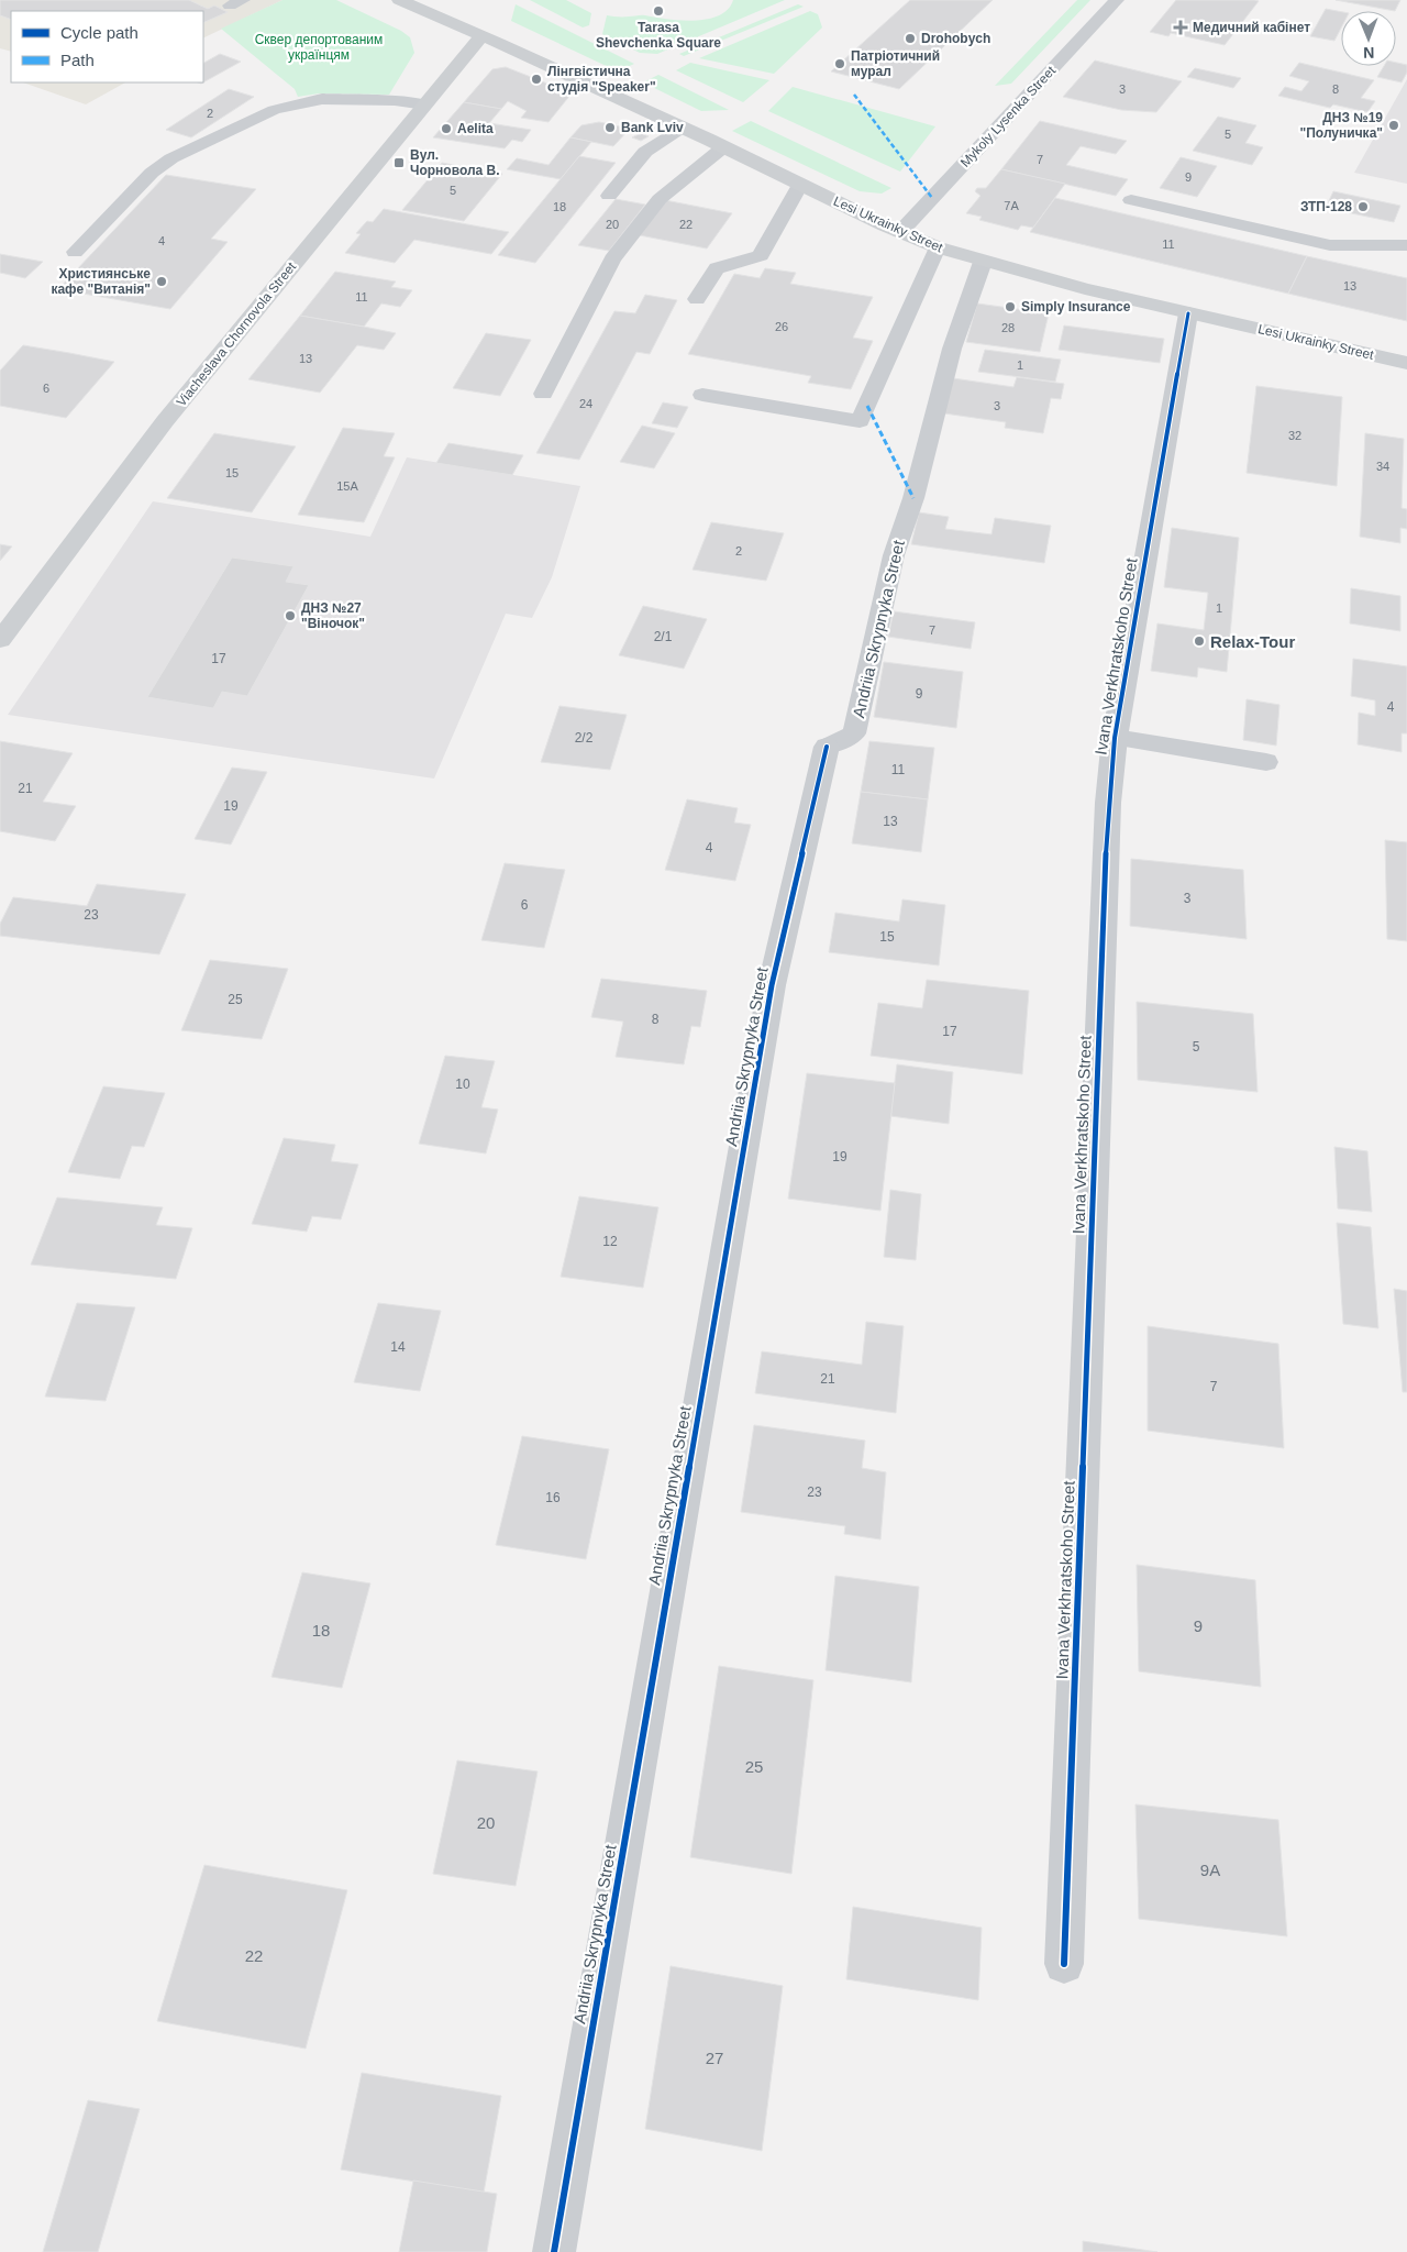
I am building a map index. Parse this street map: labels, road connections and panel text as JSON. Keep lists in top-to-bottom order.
{
  "streets": {
    "street": [
      "Mykoly Lysenka Street",
      "Lesi Ukrainky Street",
      "Viacheslava Chornovola Street",
      "Andriia Skrypnyka Street",
      "Ivana Verkhratskoho Street"
    ]
  },
  "crossings": [
    ["Mykoly Lysenka Street", "Lesi Ukrainky Street"],
    ["Lesi Ukrainky Street", "Viacheslava Chornovola Street"],
    ["Lesi Ukrainky Street", "Andriia Skrypnyka Street"],
    ["Lesi Ukrainky Street", "Ivana Verkhratskoho Street"]
  ],
  "parks": ["Сквер депортованим українцям"],
  "places": {
    "other": [
      "Tarasa Shevchenka Square",
      "Drohobych",
      "Патріотичний мурал",
      "Лінгвістична студія \"Speaker\"",
      "ДНЗ №19 \"Полуничка\"",
      "Bank Lviv",
      "Aelita",
      "ЗТП-128",
      "Християнське кафе \"Витанія\"",
      "Simply Insurance",
      "ДНЗ №27 \"Віночок\"",
      "Relax-Tour"
    ],
    "health": ["Медичний кабінет"],
    "transit": ["Вул. Чорновола В."]
  },
  "house_numbers": [
    "3",
    "8",
    "2",
    "5",
    "7",
    "9",
    "5",
    "7А",
    "18",
    "20",
    "22",
    "4",
    "11",
    "13",
    "11",
    "26",
    "28",
    "13",
    "1",
    "6",
    "24",
    "3",
    "32",
    "34",
    "15",
    "15А",
    "2",
    "1",
    "7",
    "2/1",
    "17",
    "9",
    "4",
    "2/2",
    "11",
    "21",
    "19",
    "13",
    "4",
    "3",
    "6",
    "23",
    "15",
    "25",
    "8",
    "17",
    "5",
    "10",
    "19",
    "12",
    "14",
    "21",
    "7",
    "23",
    "16",
    "9",
    "18",
    "25",
    "20",
    "9А",
    "22",
    "27"
  ],
  "legend": ["Cycle path", "Path"],
  "north": "bottom"
}
